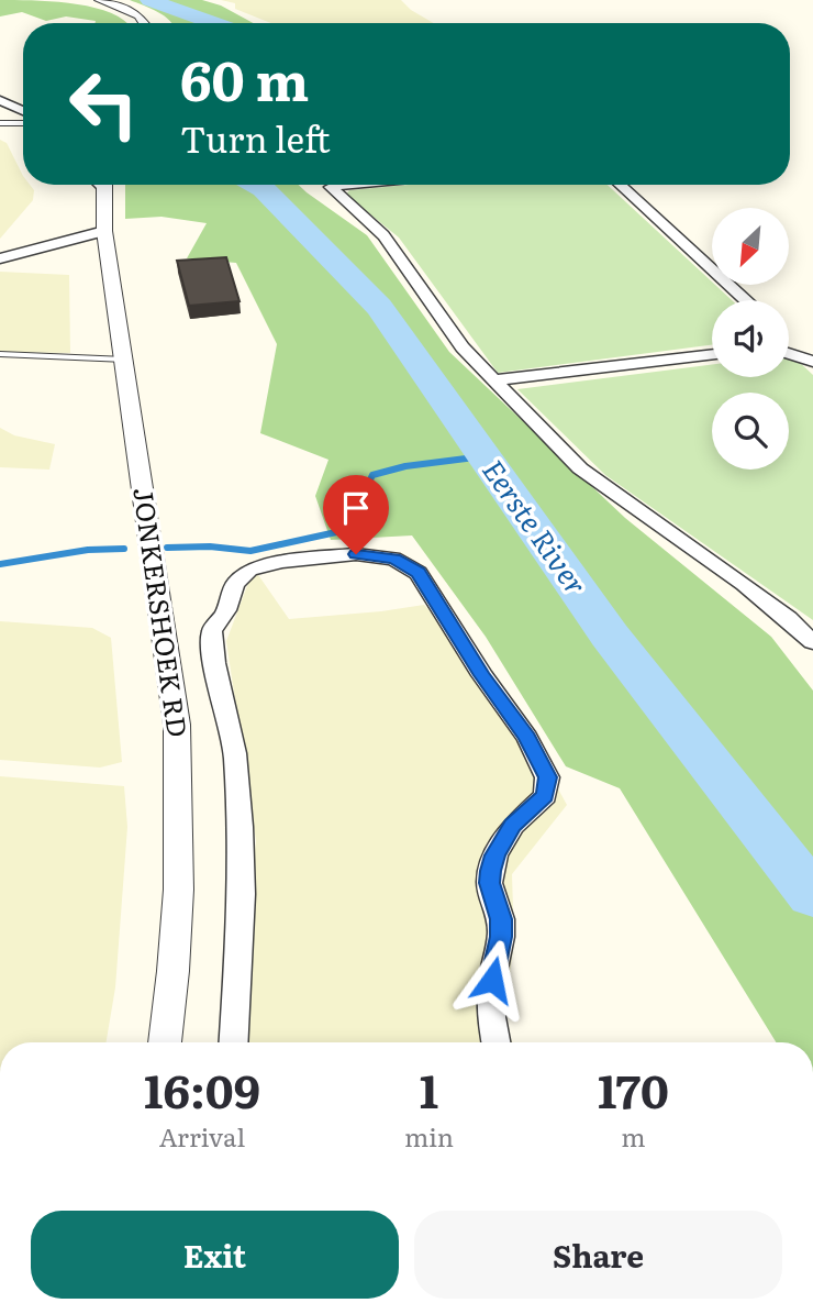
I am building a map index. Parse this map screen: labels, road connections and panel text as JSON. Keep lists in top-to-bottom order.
{
  "streets": {
    "street": ["JONKERSHOEK RD"]
  },
  "water": ["Eerste River"],
  "north": "bottom left",
  "page": {
    "turn": ["60 m", "Turn left"],
    "eta": [
      "16:09",
      "Arrival",
      "1",
      "min",
      "170",
      "m"
    ],
    "buttons": ["Exit", "Share"]
  }
}
